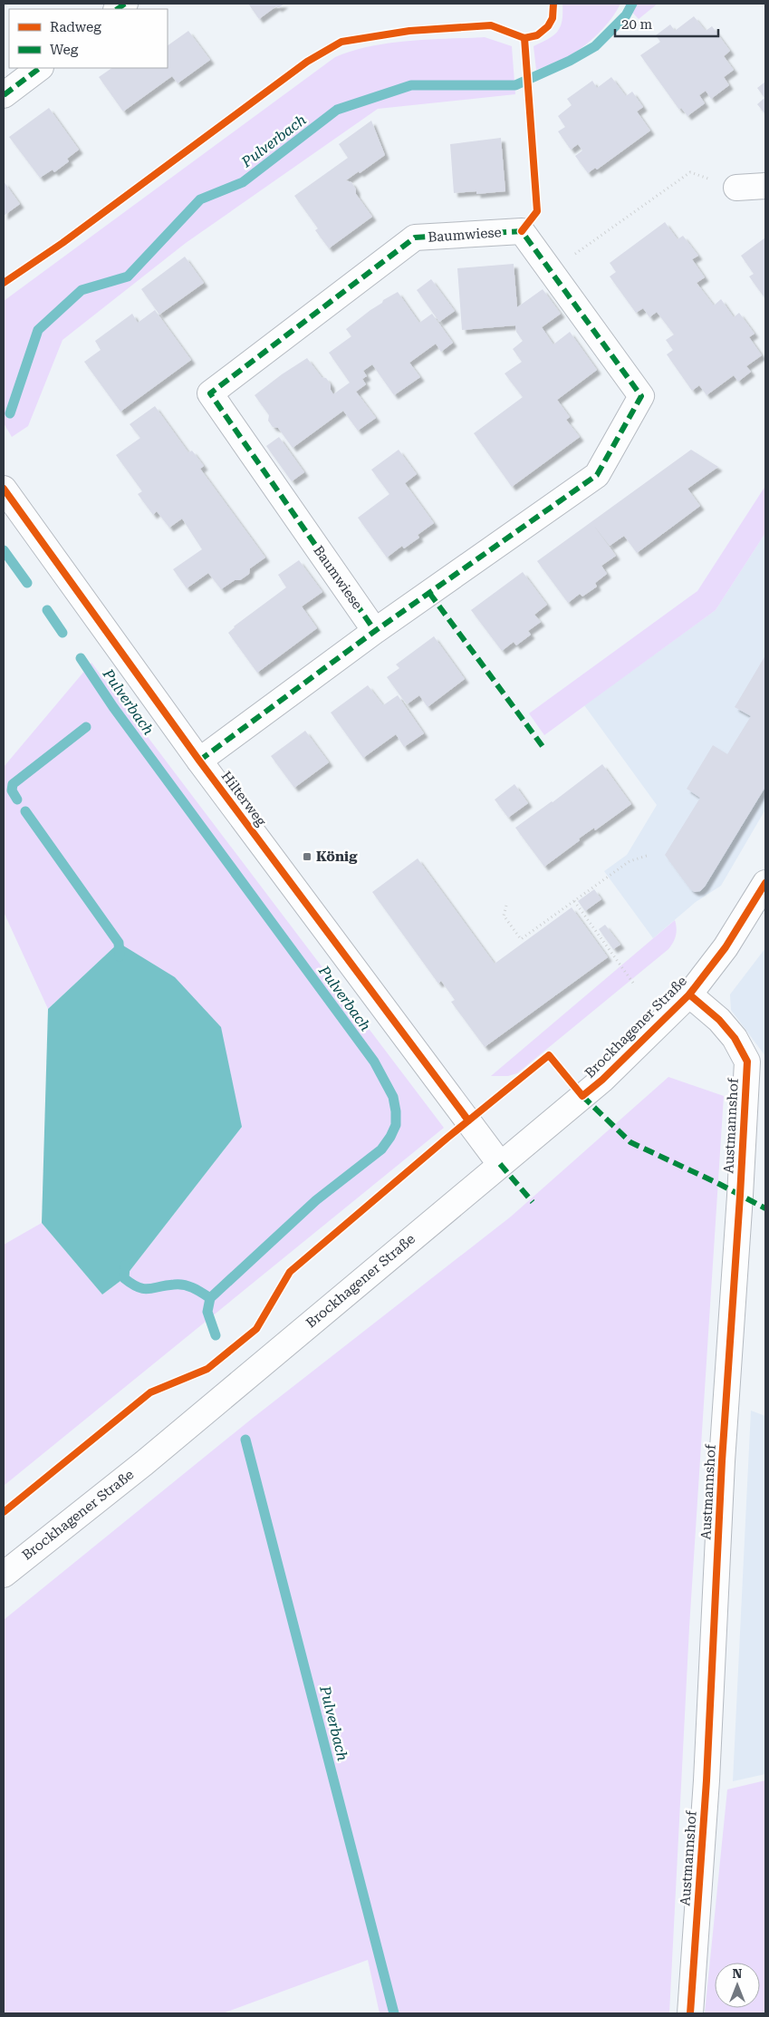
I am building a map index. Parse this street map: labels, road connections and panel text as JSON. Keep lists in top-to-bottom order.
{
  "streets": {
    "street": [
      "Baumwiese",
      "Hilterweg",
      "Brockhagener Straße",
      "Austmannshof"
    ]
  },
  "crossings": [
    ["Hilterweg", "Brockhagener Straße"],
    ["Brockhagener Straße", "Austmannshof"]
  ],
  "water": ["Pulverbach"],
  "places": {
    "transit": ["König"]
  },
  "legend": ["Radweg", "Weg"],
  "scale_bar": "20 m",
  "north": "top"
}
